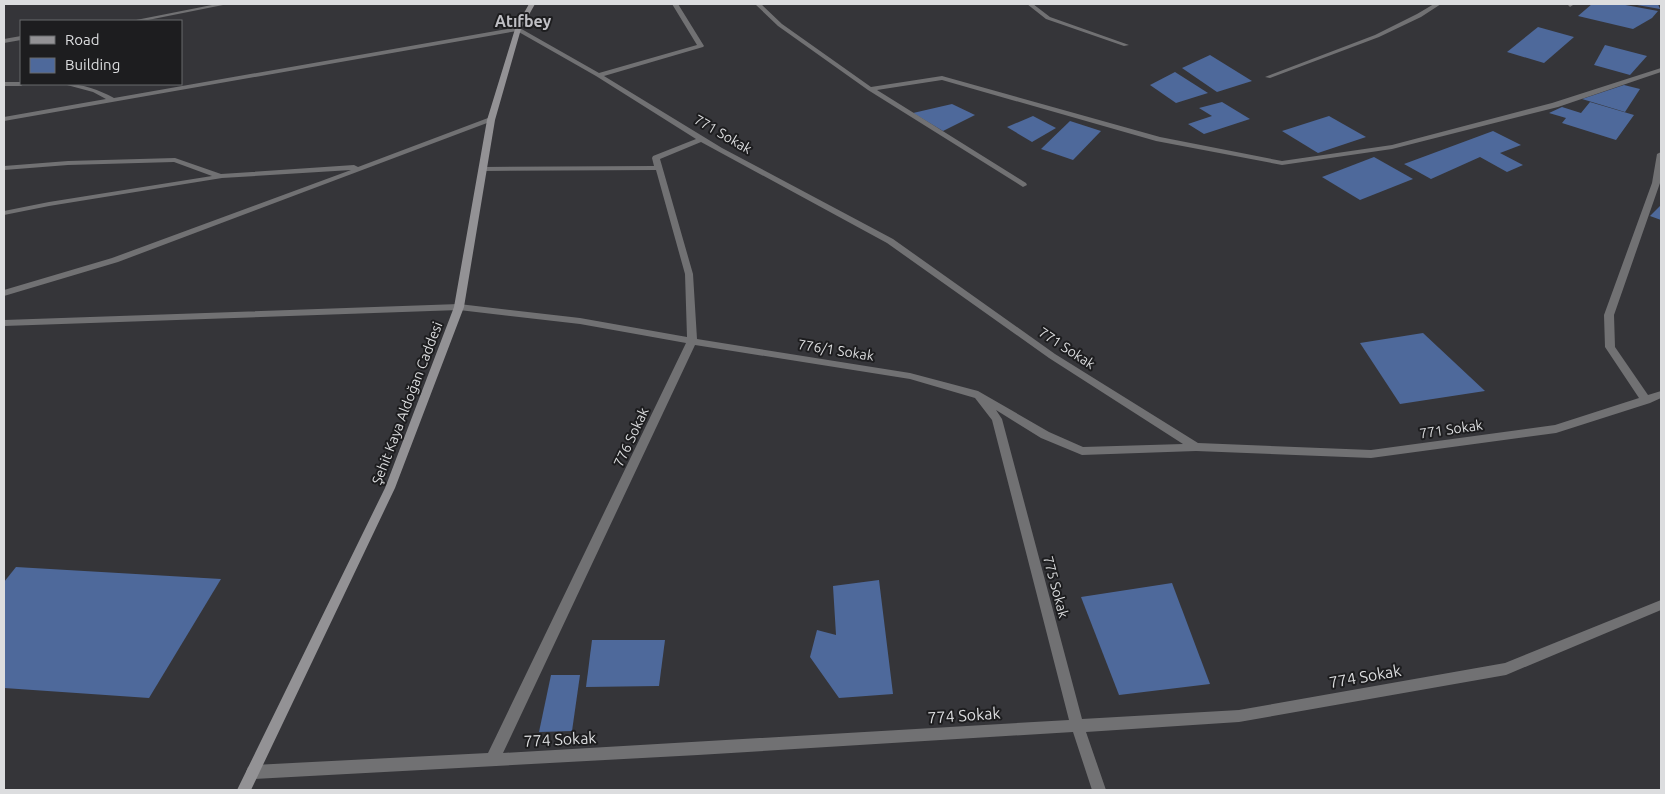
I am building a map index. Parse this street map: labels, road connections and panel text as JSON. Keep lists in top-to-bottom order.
{
  "streets": {
    "street": [
      "771 Sokak",
      "776/1 Sokak",
      "Şehit Kaya Aldoğan Caddesi",
      "776 Sokak",
      "775 Sokak",
      "774 Sokak"
    ]
  },
  "crossings": [
    ["771 Sokak", "776/1 Sokak"],
    ["771 Sokak", "Şehit Kaya Aldoğan Caddesi"],
    ["776/1 Sokak", "Şehit Kaya Aldoğan Caddesi"],
    ["776/1 Sokak", "776 Sokak"],
    ["776/1 Sokak", "775 Sokak"],
    ["Şehit Kaya Aldoğan Caddesi", "774 Sokak"],
    ["776 Sokak", "774 Sokak"],
    ["775 Sokak", "774 Sokak"]
  ],
  "districts": ["Atıfbey"],
  "legend": ["Road", "Building"]
}
